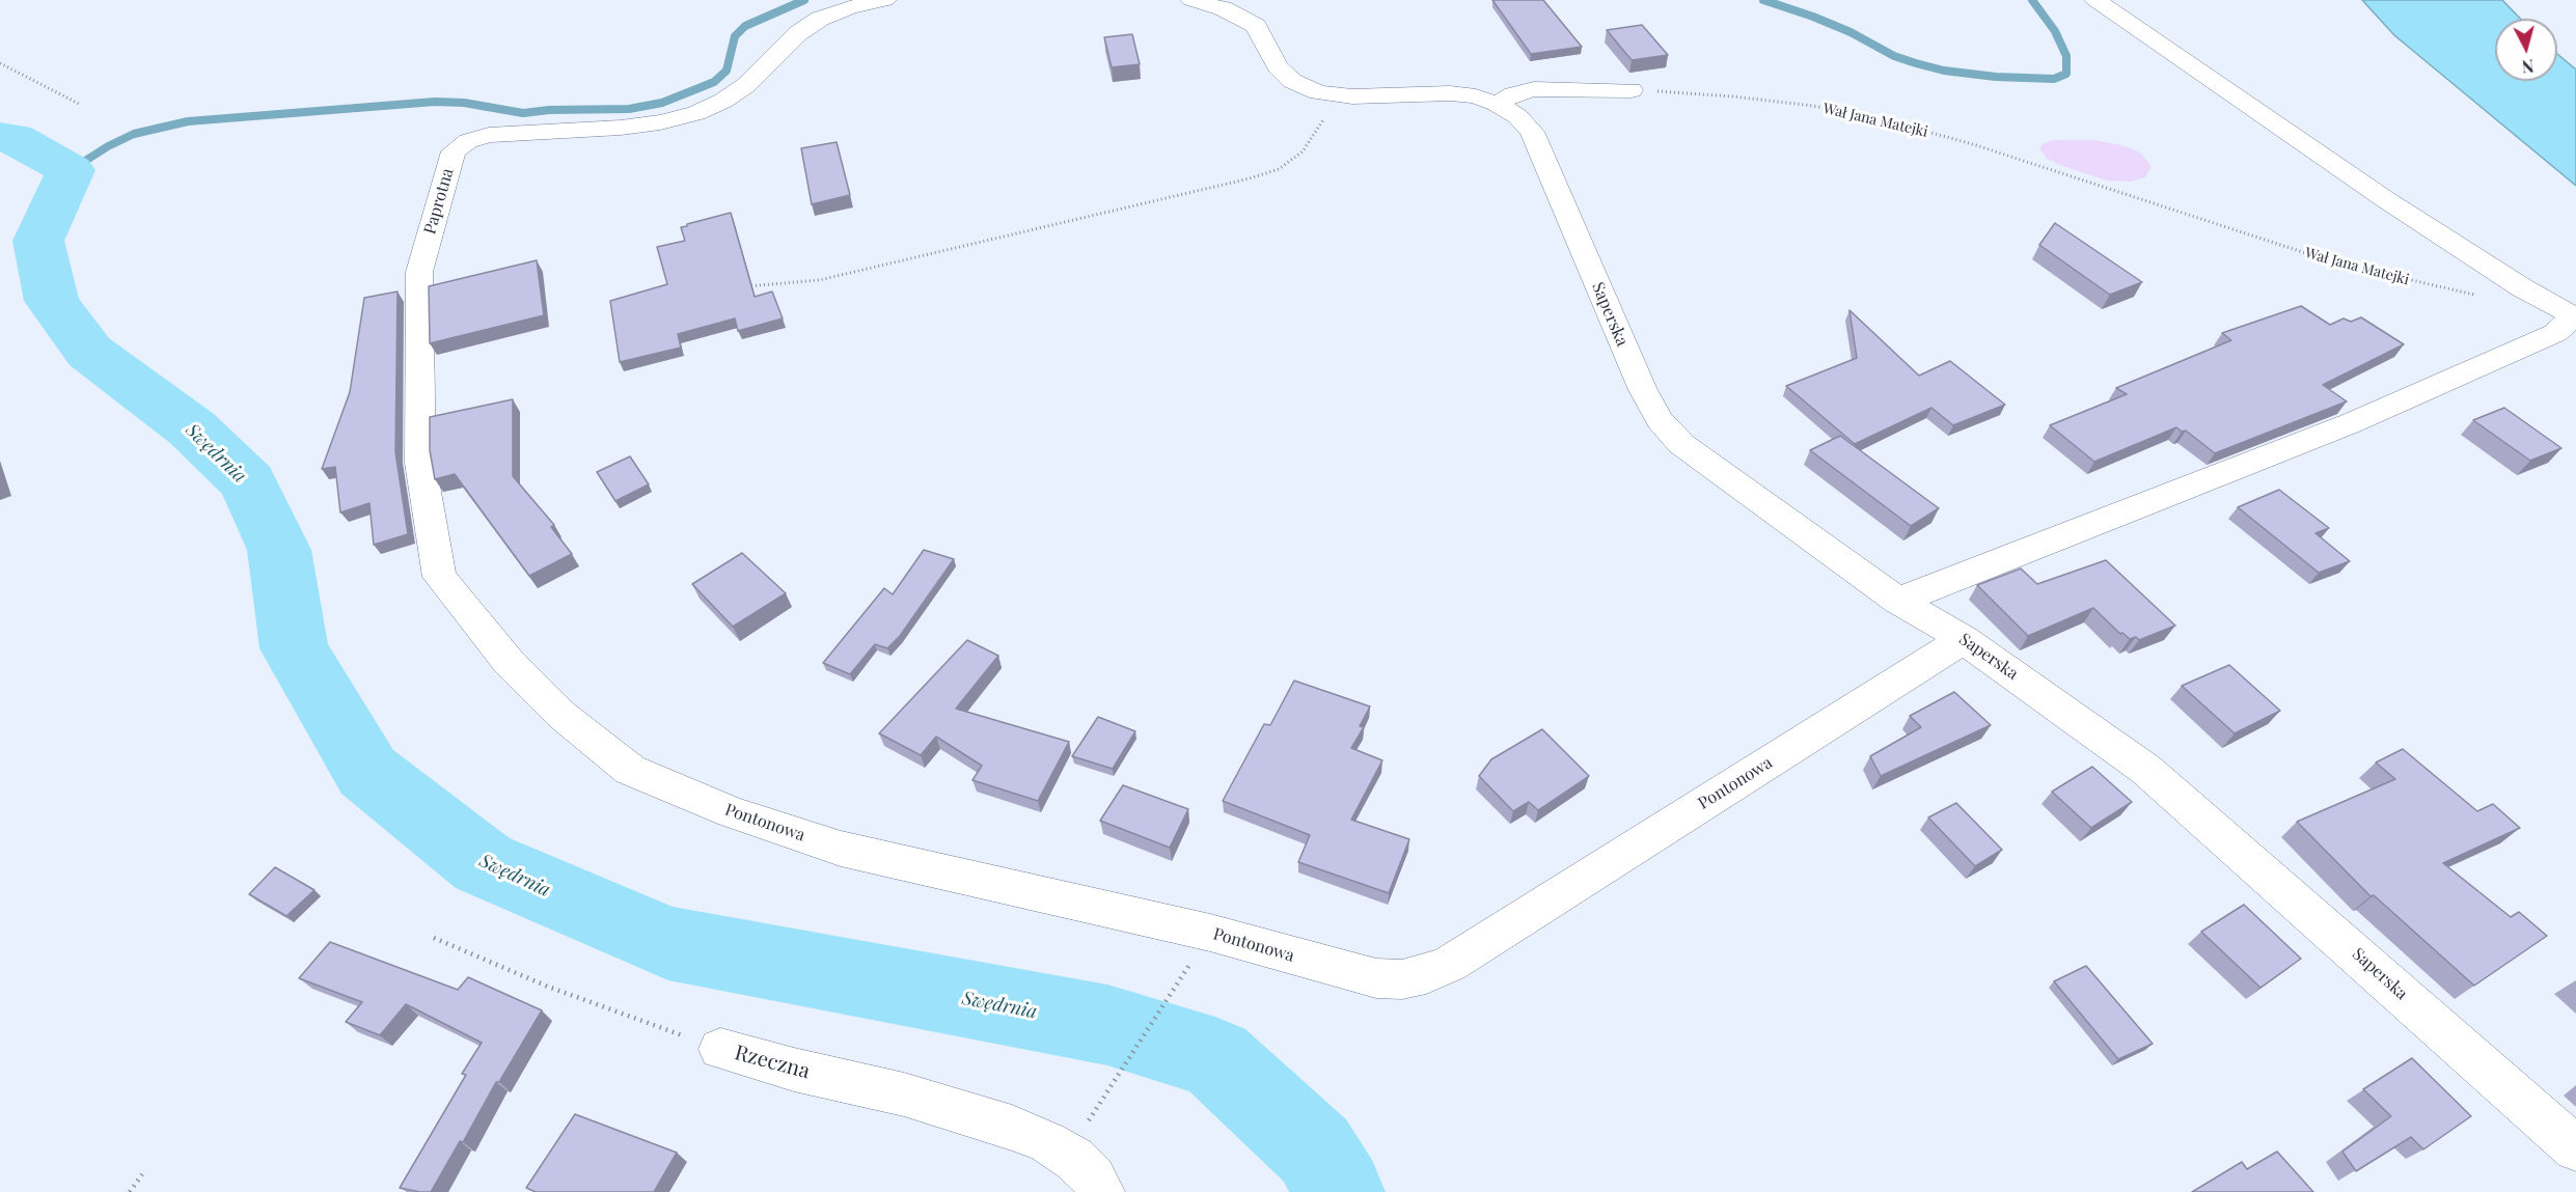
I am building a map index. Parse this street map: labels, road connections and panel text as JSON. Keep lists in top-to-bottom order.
{
  "streets": {
    "street": [
      "Paprotna",
      "Saperska",
      "Pontonowa",
      "Rzeczna"
    ],
    "path": ["Wał Jana Matejki"]
  },
  "crossings": [
    ["Paprotna", "Pontonowa"],
    ["Saperska", "Pontonowa"]
  ],
  "water": ["Swędrnia"],
  "north": "bottom"
}
